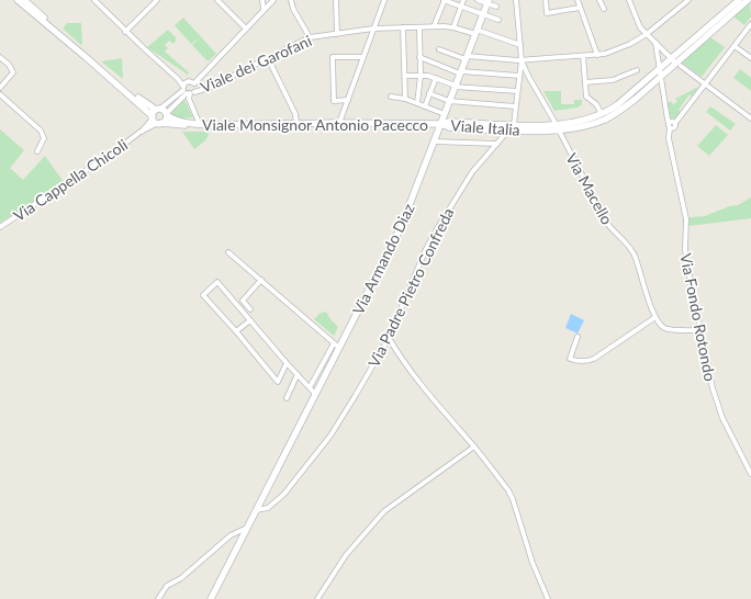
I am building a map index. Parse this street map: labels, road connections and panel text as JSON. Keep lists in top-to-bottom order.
{
  "streets": {
    "main road": ["Viale Monsignor Antonio Pacecco", "Viale Italia", "Via Armando Diaz"],
    "street": [
      "Viale dei Garofani",
      "Via Cappella Chicoli",
      "Via Macello",
      "Via Padre Pietro Confreda",
      "Via Fondo Rotondo"
    ]
  },
  "crossings": [
    ["Viale dei Garofani", "Via Armando Diaz"],
    ["Viale Monsignor Antonio Pacecco", "Viale Italia"],
    ["Viale Monsignor Antonio Pacecco", "Via Cappella Chicoli"],
    ["Viale Monsignor Antonio Pacecco", "Via Armando Diaz"],
    ["Viale Italia", "Via Macello"],
    ["Viale Italia", "Via Armando Diaz"],
    ["Viale Italia", "Via Padre Pietro Confreda"],
    ["Viale Italia", "Via Fondo Rotondo"],
    ["Via Armando Diaz", "Via Padre Pietro Confreda"]
  ]
}
